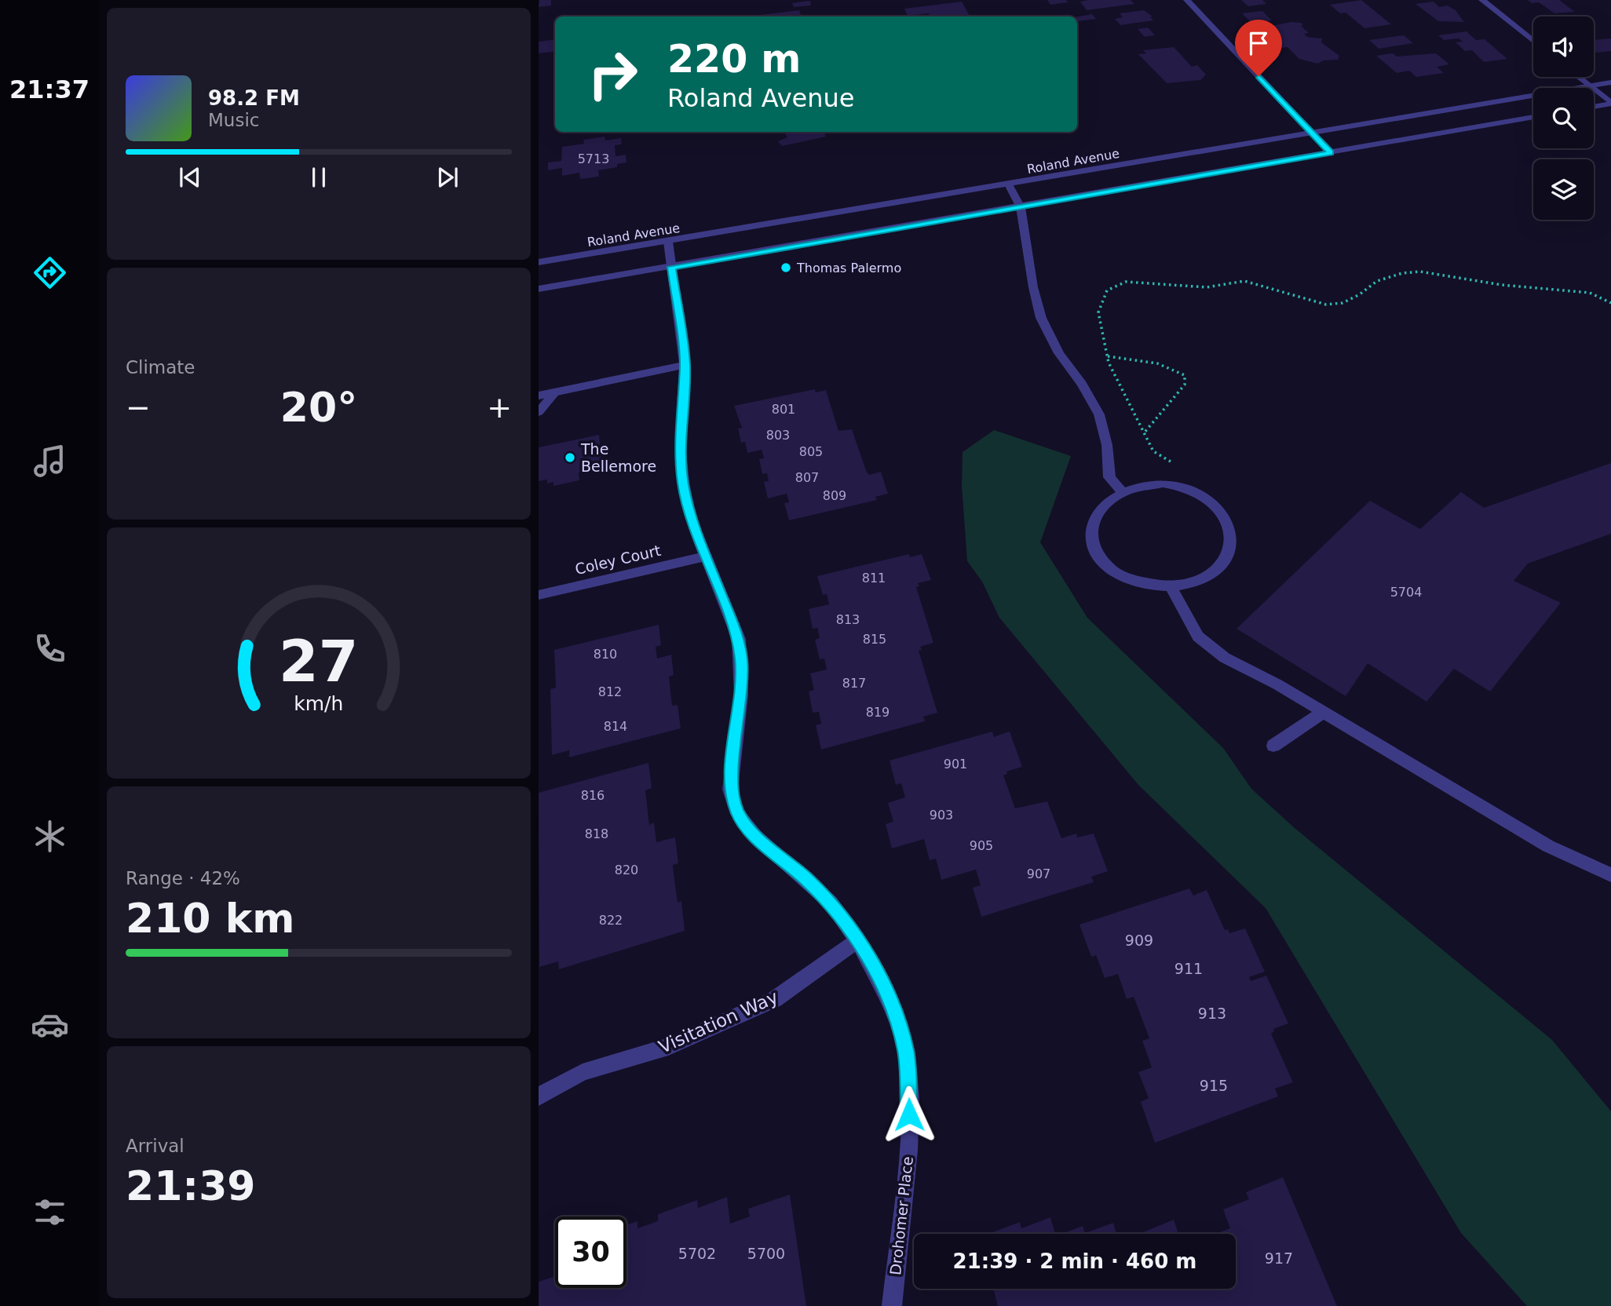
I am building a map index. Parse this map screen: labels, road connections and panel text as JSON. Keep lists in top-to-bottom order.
{
  "streets": {
    "street": [
      "Roland Avenue",
      "Coley Court",
      "Visitation Way",
      "Drohomer Place"
    ]
  },
  "crossings": [
    ["Roland Avenue", "Drohomer Place"],
    ["Coley Court", "Drohomer Place"],
    ["Visitation Way", "Drohomer Place"]
  ],
  "places": ["Thomas Palermo", "The Bellemore"],
  "house_numbers": [
    "5713",
    "801",
    "803",
    "805",
    "807",
    "809",
    "811",
    "5704",
    "813",
    "815",
    "810",
    "817",
    "812",
    "819",
    "814",
    "901",
    "816",
    "903",
    "818",
    "905",
    "820",
    "907",
    "822",
    "909",
    "911",
    "913",
    "915",
    "5702",
    "5700",
    "917"
  ],
  "page": {
    "tabs": "21:37",
    "turn": ["220 m", "Roland Avenue"],
    "song": ["98.2 FM", "Music"],
    "tile": [
      "Climate",
      ["Range · 42%", "210 km"],
      ["Arrival", "21:39"]
    ],
    "heat": ["−", "20°", "+"],
    "limit": "30",
    "trip": "21:39 · 2 min · 460 m",
    "gauge": ["27", "km/h"]
  }
}
